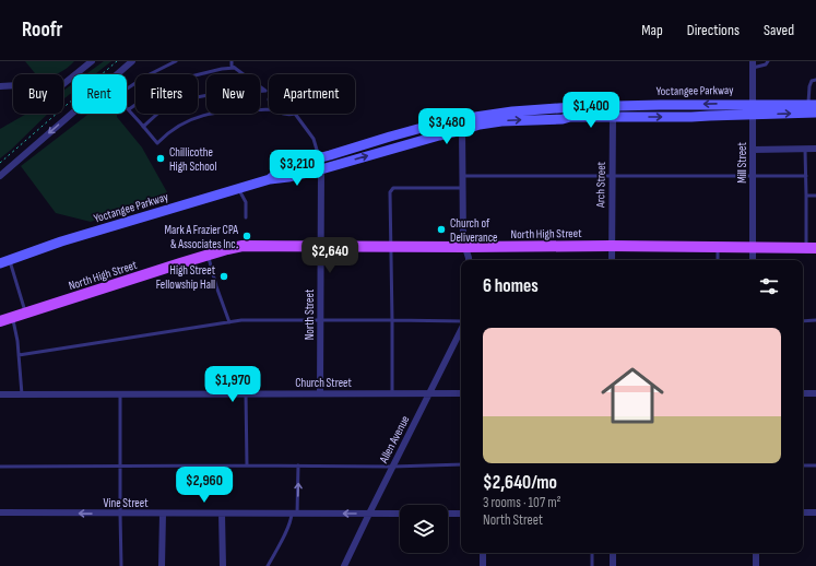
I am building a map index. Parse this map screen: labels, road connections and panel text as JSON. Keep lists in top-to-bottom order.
{
  "streets": {
    "main road": ["North High Street"],
    "street": [
      "Yoctangee Parkway",
      "Mill Street",
      "Arch Street",
      "North Street",
      "Church Street",
      "Allen Avenue",
      "Vine Street"
    ]
  },
  "crossings": [
    ["Yoctangee Parkway", "Mill Street"],
    ["Yoctangee Parkway", "Arch Street"],
    ["Yoctangee Parkway", "North Street"],
    ["Mill Street", "North High Street"],
    ["Arch Street", "North High Street"],
    ["North High Street", "North Street"],
    ["North Street", "Church Street"],
    ["Church Street", "Allen Avenue"],
    ["Allen Avenue", "Vine Street"]
  ],
  "one_way": ["Vine Street"],
  "places": [
    "Chillicothe High School",
    "Church of Deliverance",
    "Mark A Frazier CPA & Associates Inc.",
    "High Street Fellowship Hall"
  ],
  "page": {
    "header": "Roofr",
    "nav": ["Map", "Directions", "Saved"],
    "chip": [
      "Buy",
      "Rent",
      "Filters",
      "New",
      "Apartment"
    ],
    "price": [
      "$1,400",
      "$3,480",
      "$3,210",
      "$2,640",
      "$1,970",
      "$2,960"
    ],
    "heading": "6 homes",
    "list": [
      {
        "name": "$2,640/mo",
        "note": "3 rooms · 107 m² · North Street"
      }
    ]
  }
}
